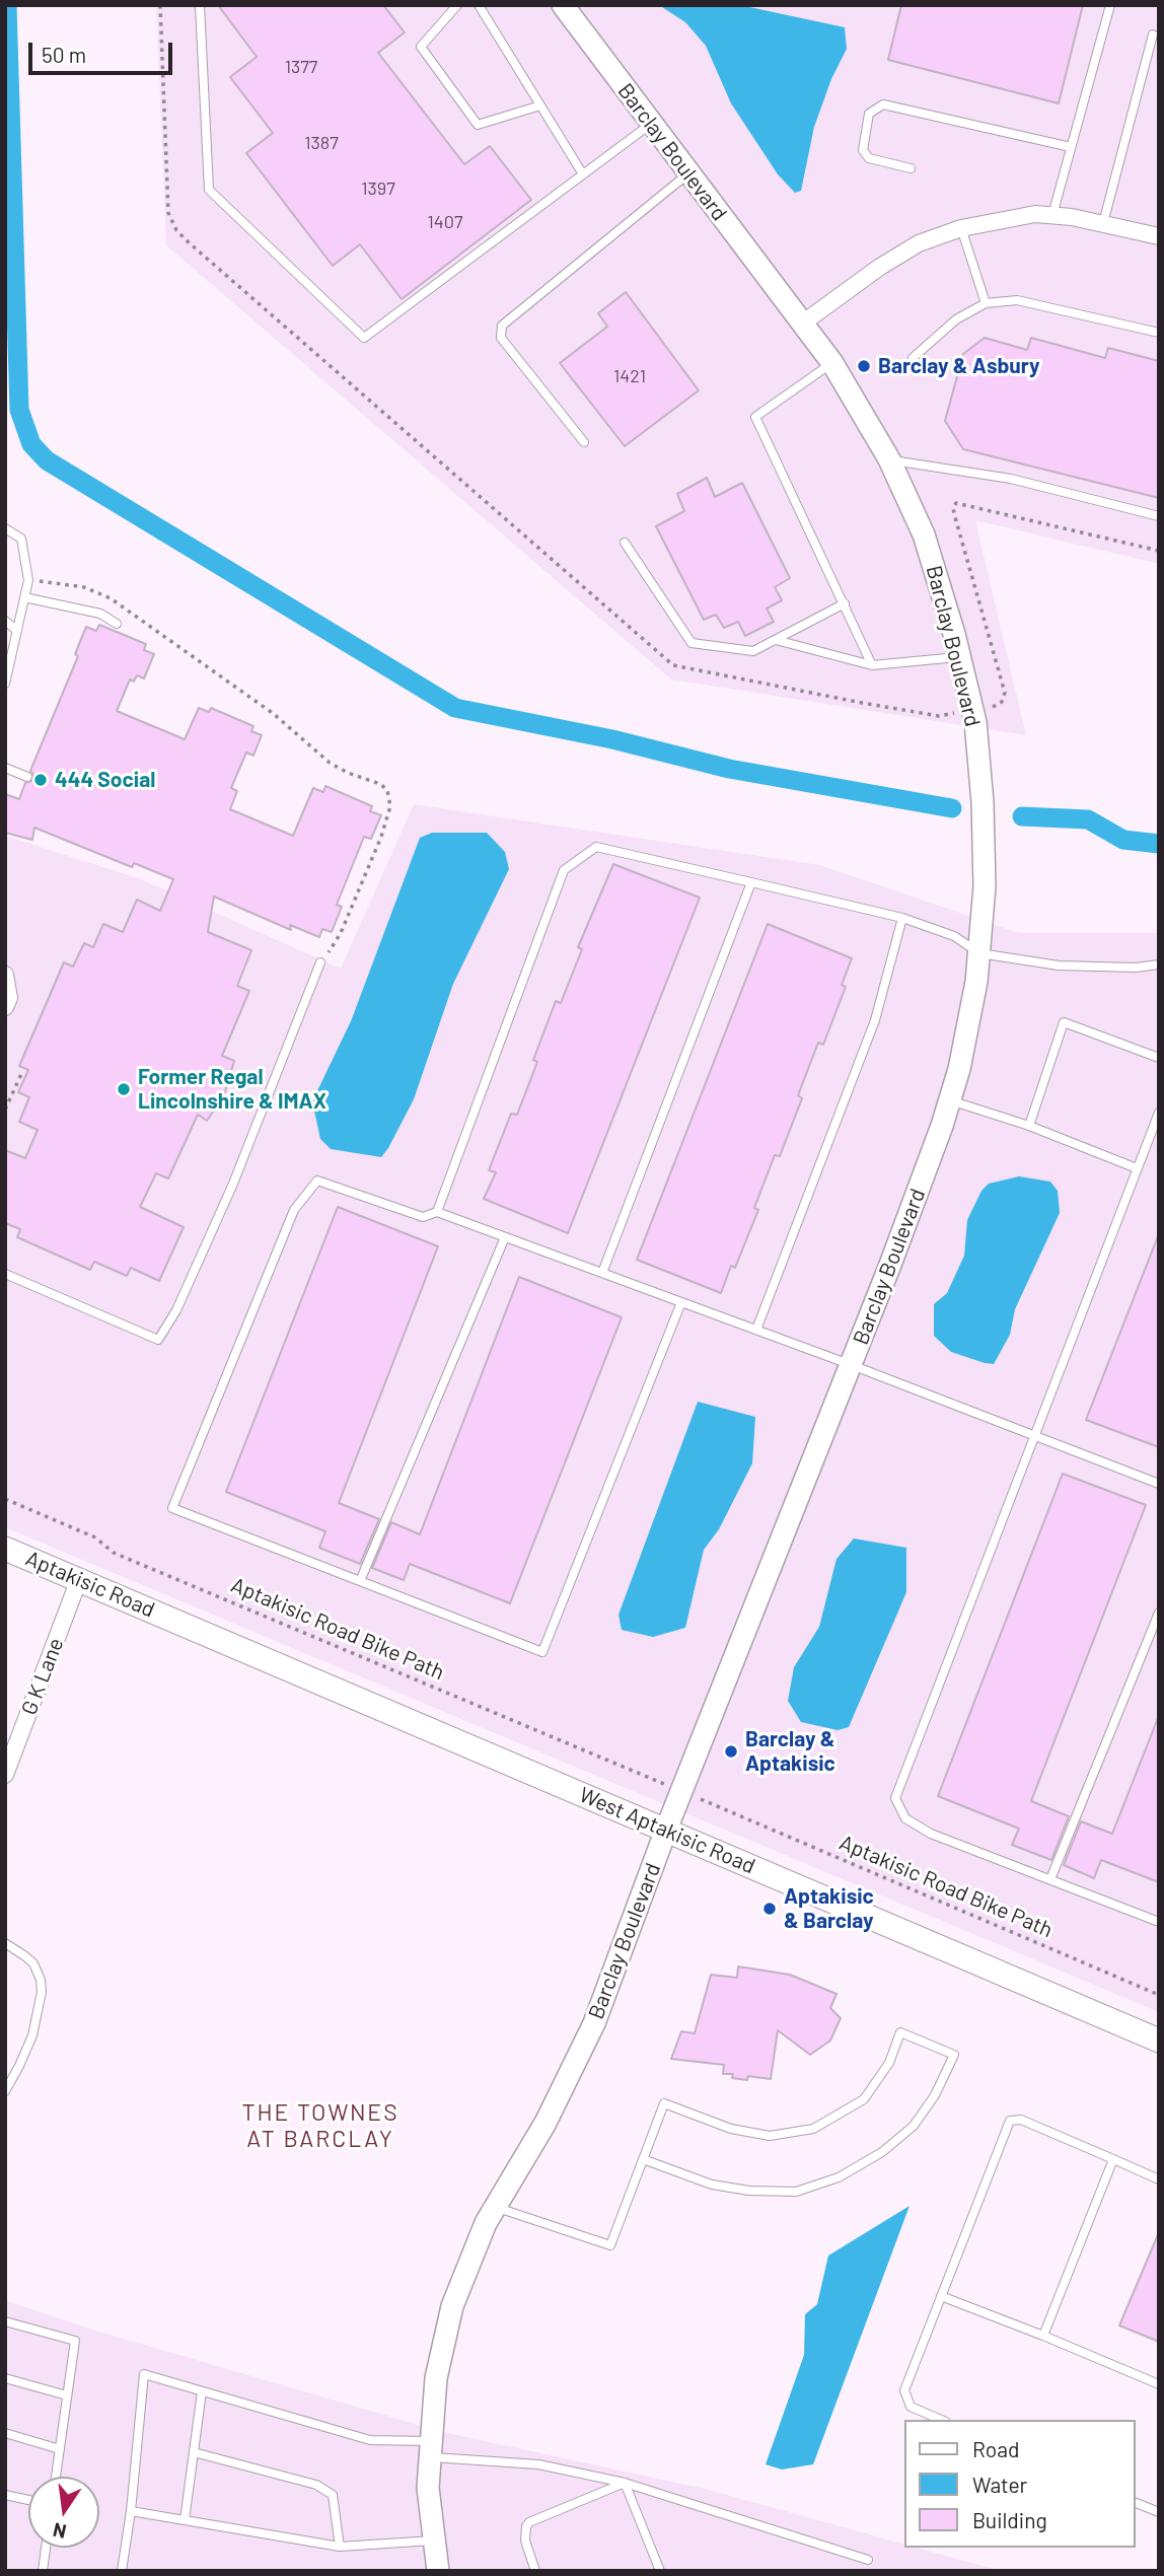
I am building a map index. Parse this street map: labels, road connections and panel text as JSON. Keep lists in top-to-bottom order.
{
  "streets": {
    "main road": ["Aptakisic Road", "West Aptakisic Road"],
    "street": ["Barclay Boulevard", "G K Lane"],
    "path": ["Aptakisic Road Bike Path"]
  },
  "crossings": [
    ["Barclay Boulevard", "West Aptakisic Road"],
    ["Aptakisic Road", "G K Lane"],
    ["Aptakisic Road", "West Aptakisic Road"]
  ],
  "districts": ["THE TOWNES AT BARCLAY"],
  "places": [
    "Barclay & Asbury",
    "444 Social",
    "Former Regal Lincolnshire & IMAX",
    "Barclay & Aptakisic",
    "Aptakisic & Barclay"
  ],
  "house_numbers": [
    "1377",
    "1387",
    "1397",
    "1407",
    "1421"
  ],
  "legend": ["Road", "Water", "Building"],
  "scale_bar": "50 m",
  "north": "bottom"
}
